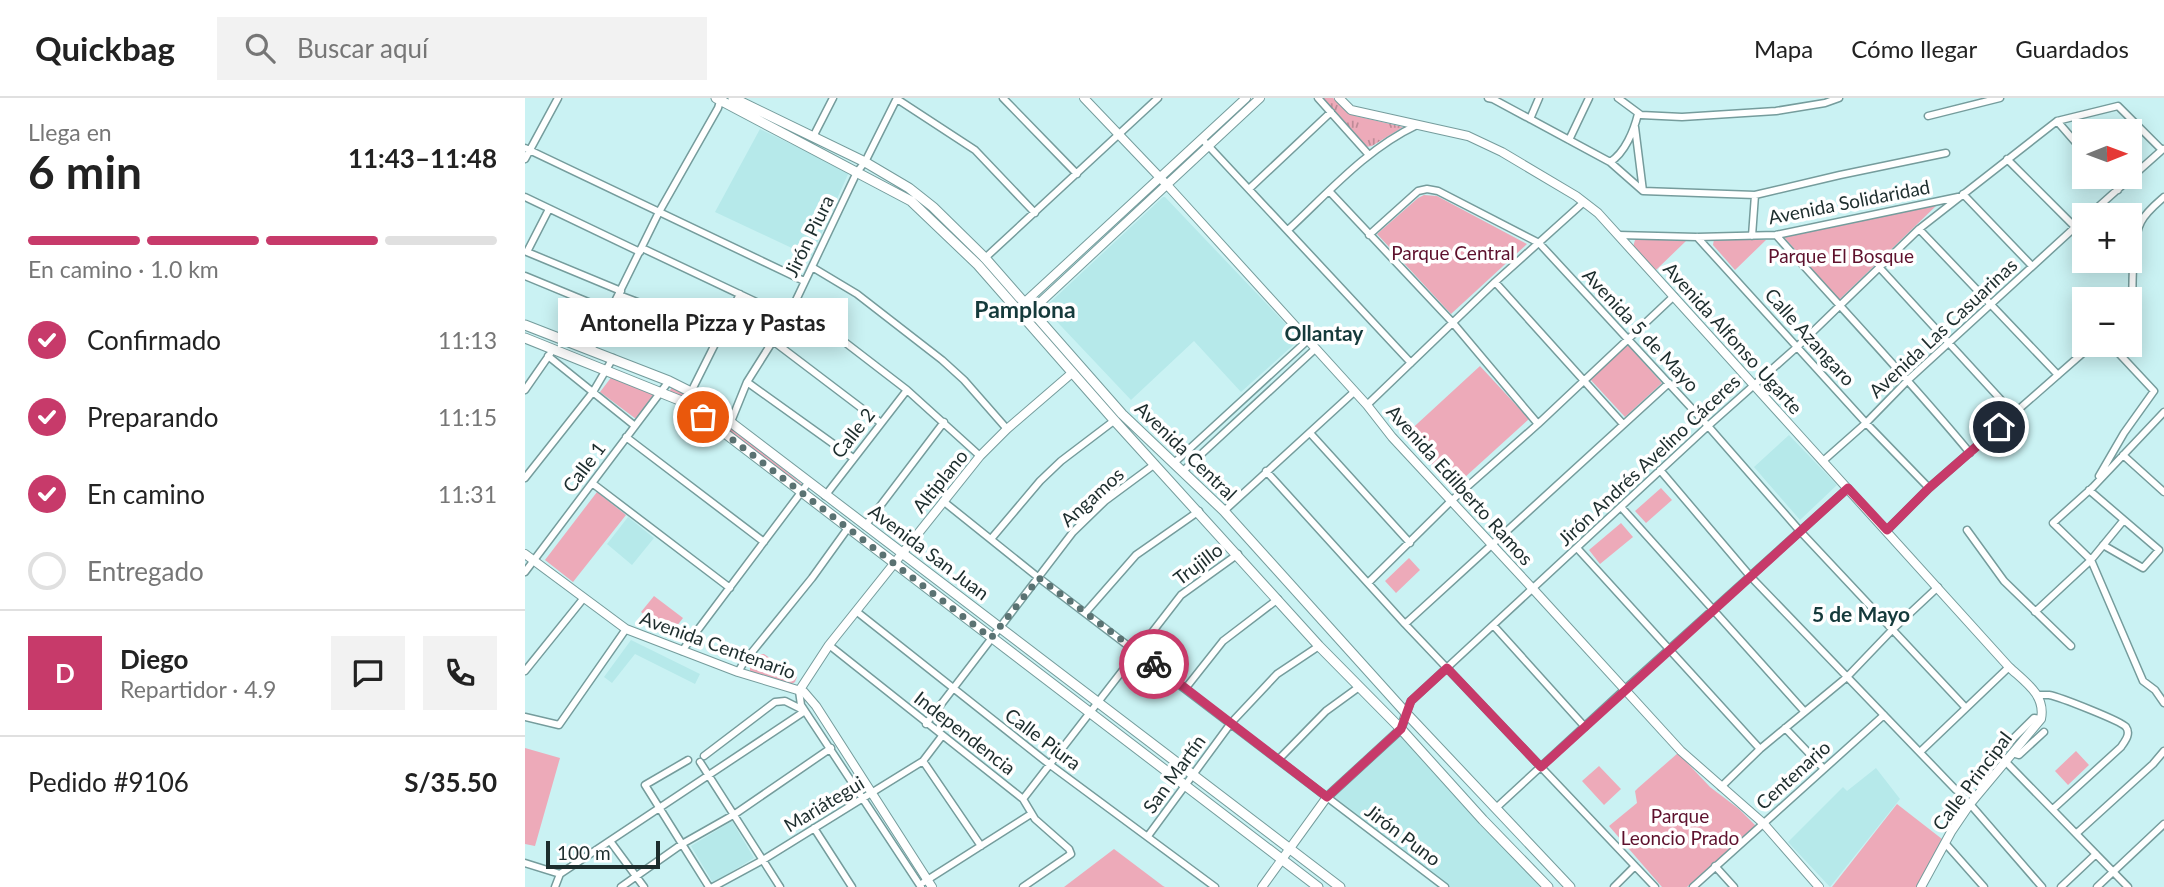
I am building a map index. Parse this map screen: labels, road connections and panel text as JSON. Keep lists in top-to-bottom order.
{
  "streets": {
    "main road": ["Avenida Central", "Avenida San Juan"],
    "street": [
      "Avenida Solidaridad",
      "Jirón Piura",
      "Avenida Las Casuarinas",
      "Avenida 5 de Mayo",
      "Calle Azangaro",
      "Avenida Alfonso Ugarte",
      "Calle 2",
      "Jirón Andrés Avelino Cáceres",
      "Calle 1",
      "Altiplano",
      "Avenida Edilberto Ramos",
      "Angamos",
      "Trujillo",
      "Avenida Centenario",
      "Independencia",
      "Calle Piura",
      "San Martín",
      "Centenario",
      "Calle Principal",
      "Mariátegui",
      "Jirón Puno"
    ]
  },
  "crossings": [
    ["Avenida Solidaridad", "Calle Azangaro"],
    ["Avenida Solidaridad", "Avenida Alfonso Ugarte"],
    ["Avenida Solidaridad", "Jirón Andrés Avelino Cáceres"],
    ["Jirón Piura", "Avenida Central"],
    ["Jirón Piura", "Avenida San Juan"],
    ["Avenida Las Casuarinas", "Calle Azangaro"],
    ["Avenida Las Casuarinas", "Avenida Alfonso Ugarte"],
    ["Avenida 5 de Mayo", "Jirón Andrés Avelino Cáceres"],
    ["Calle Azangaro", "Jirón Andrés Avelino Cáceres"],
    ["Avenida Alfonso Ugarte", "Jirón Andrés Avelino Cáceres"],
    ["Calle 2", "Avenida San Juan"],
    ["Avenida Central", "Jirón Andrés Avelino Cáceres"],
    ["Avenida Central", "Altiplano"],
    ["Avenida Central", "Angamos"],
    ["Avenida Central", "Trujillo"],
    ["Avenida Central", "San Martín"],
    ["Jirón Andrés Avelino Cáceres", "Avenida Edilberto Ramos"],
    ["Calle 1", "Avenida San Juan"],
    ["Calle 1", "Avenida Centenario"],
    ["Altiplano", "Avenida San Juan"],
    ["Altiplano", "Avenida Centenario"],
    ["Altiplano", "Independencia"],
    ["Altiplano", "Calle Piura"],
    ["Altiplano", "Jirón Puno"],
    ["Avenida Edilberto Ramos", "Centenario"],
    ["Angamos", "Avenida San Juan"],
    ["Angamos", "Independencia"],
    ["Angamos", "Calle Piura"],
    ["Angamos", "Jirón Puno"],
    ["Avenida San Juan", "Trujillo"],
    ["Avenida San Juan", "San Martín"],
    ["Trujillo", "Independencia"],
    ["Trujillo", "Calle Piura"],
    ["Trujillo", "Jirón Puno"],
    ["Avenida Centenario", "Mariátegui"],
    ["Independencia", "Mariátegui"],
    ["Calle Piura", "San Martín"],
    ["San Martín", "Jirón Puno"]
  ],
  "districts": ["Pamplona", "Ollantay", "5 de Mayo"],
  "parks": ["Parque Central", "Parque El Bosque", "Parque Leoncio Prado"],
  "places": ["Antonella Pizza y Pastas"],
  "scale_bar": "100 m",
  "north": "right",
  "page": {
    "header": "Quickbag",
    "search": "Buscar aquí",
    "nav": ["Mapa", "Cómo llegar", "Guardados"],
    "heading": ["6 min", "Llega en", "11:43–11:48"],
    "panel": [
      "Diego",
      "Repartidor · 4.9",
      "Pedido #9106",
      "S/35.50"
    ],
    "map_buttons": ["+", "−"],
    "bar": "En camino · 1.0 km",
    "bubble": "Antonella Pizza y Pastas",
    "list": [
      ["Confirmado", "11:13"],
      ["Preparando", "11:15"],
      ["En camino", "11:31"],
      "Entregado"
    ],
    "round": "D",
    "scale": "100 m"
  }
}
